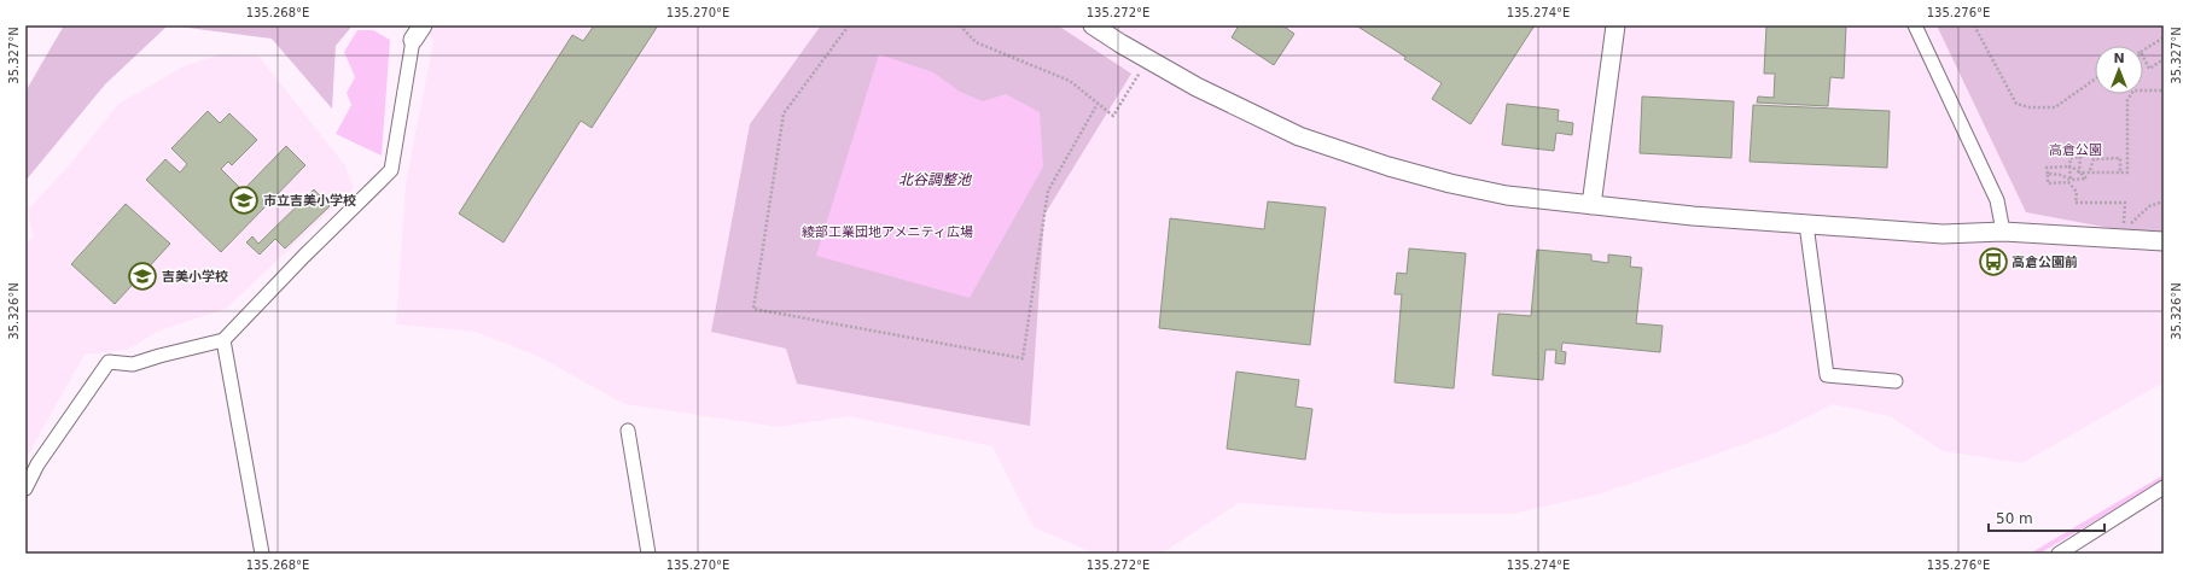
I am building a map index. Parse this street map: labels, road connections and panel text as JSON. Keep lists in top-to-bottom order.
{
  "water": ["北谷調整池"],
  "parks": ["高倉公園", "綾部工業団地アメニティ広場"],
  "places": {
    "school or university": ["市立吉美小学校", "吉美小学校"],
    "bus stop": ["高倉公園前"]
  },
  "scale_bar": "50 m",
  "north": "top",
  "coordinates": [
    "135.268°E",
    "135.270°E",
    "135.272°E",
    "135.274°E",
    "135.276°E",
    "35.327°N",
    "35.326°N"
  ]
}
